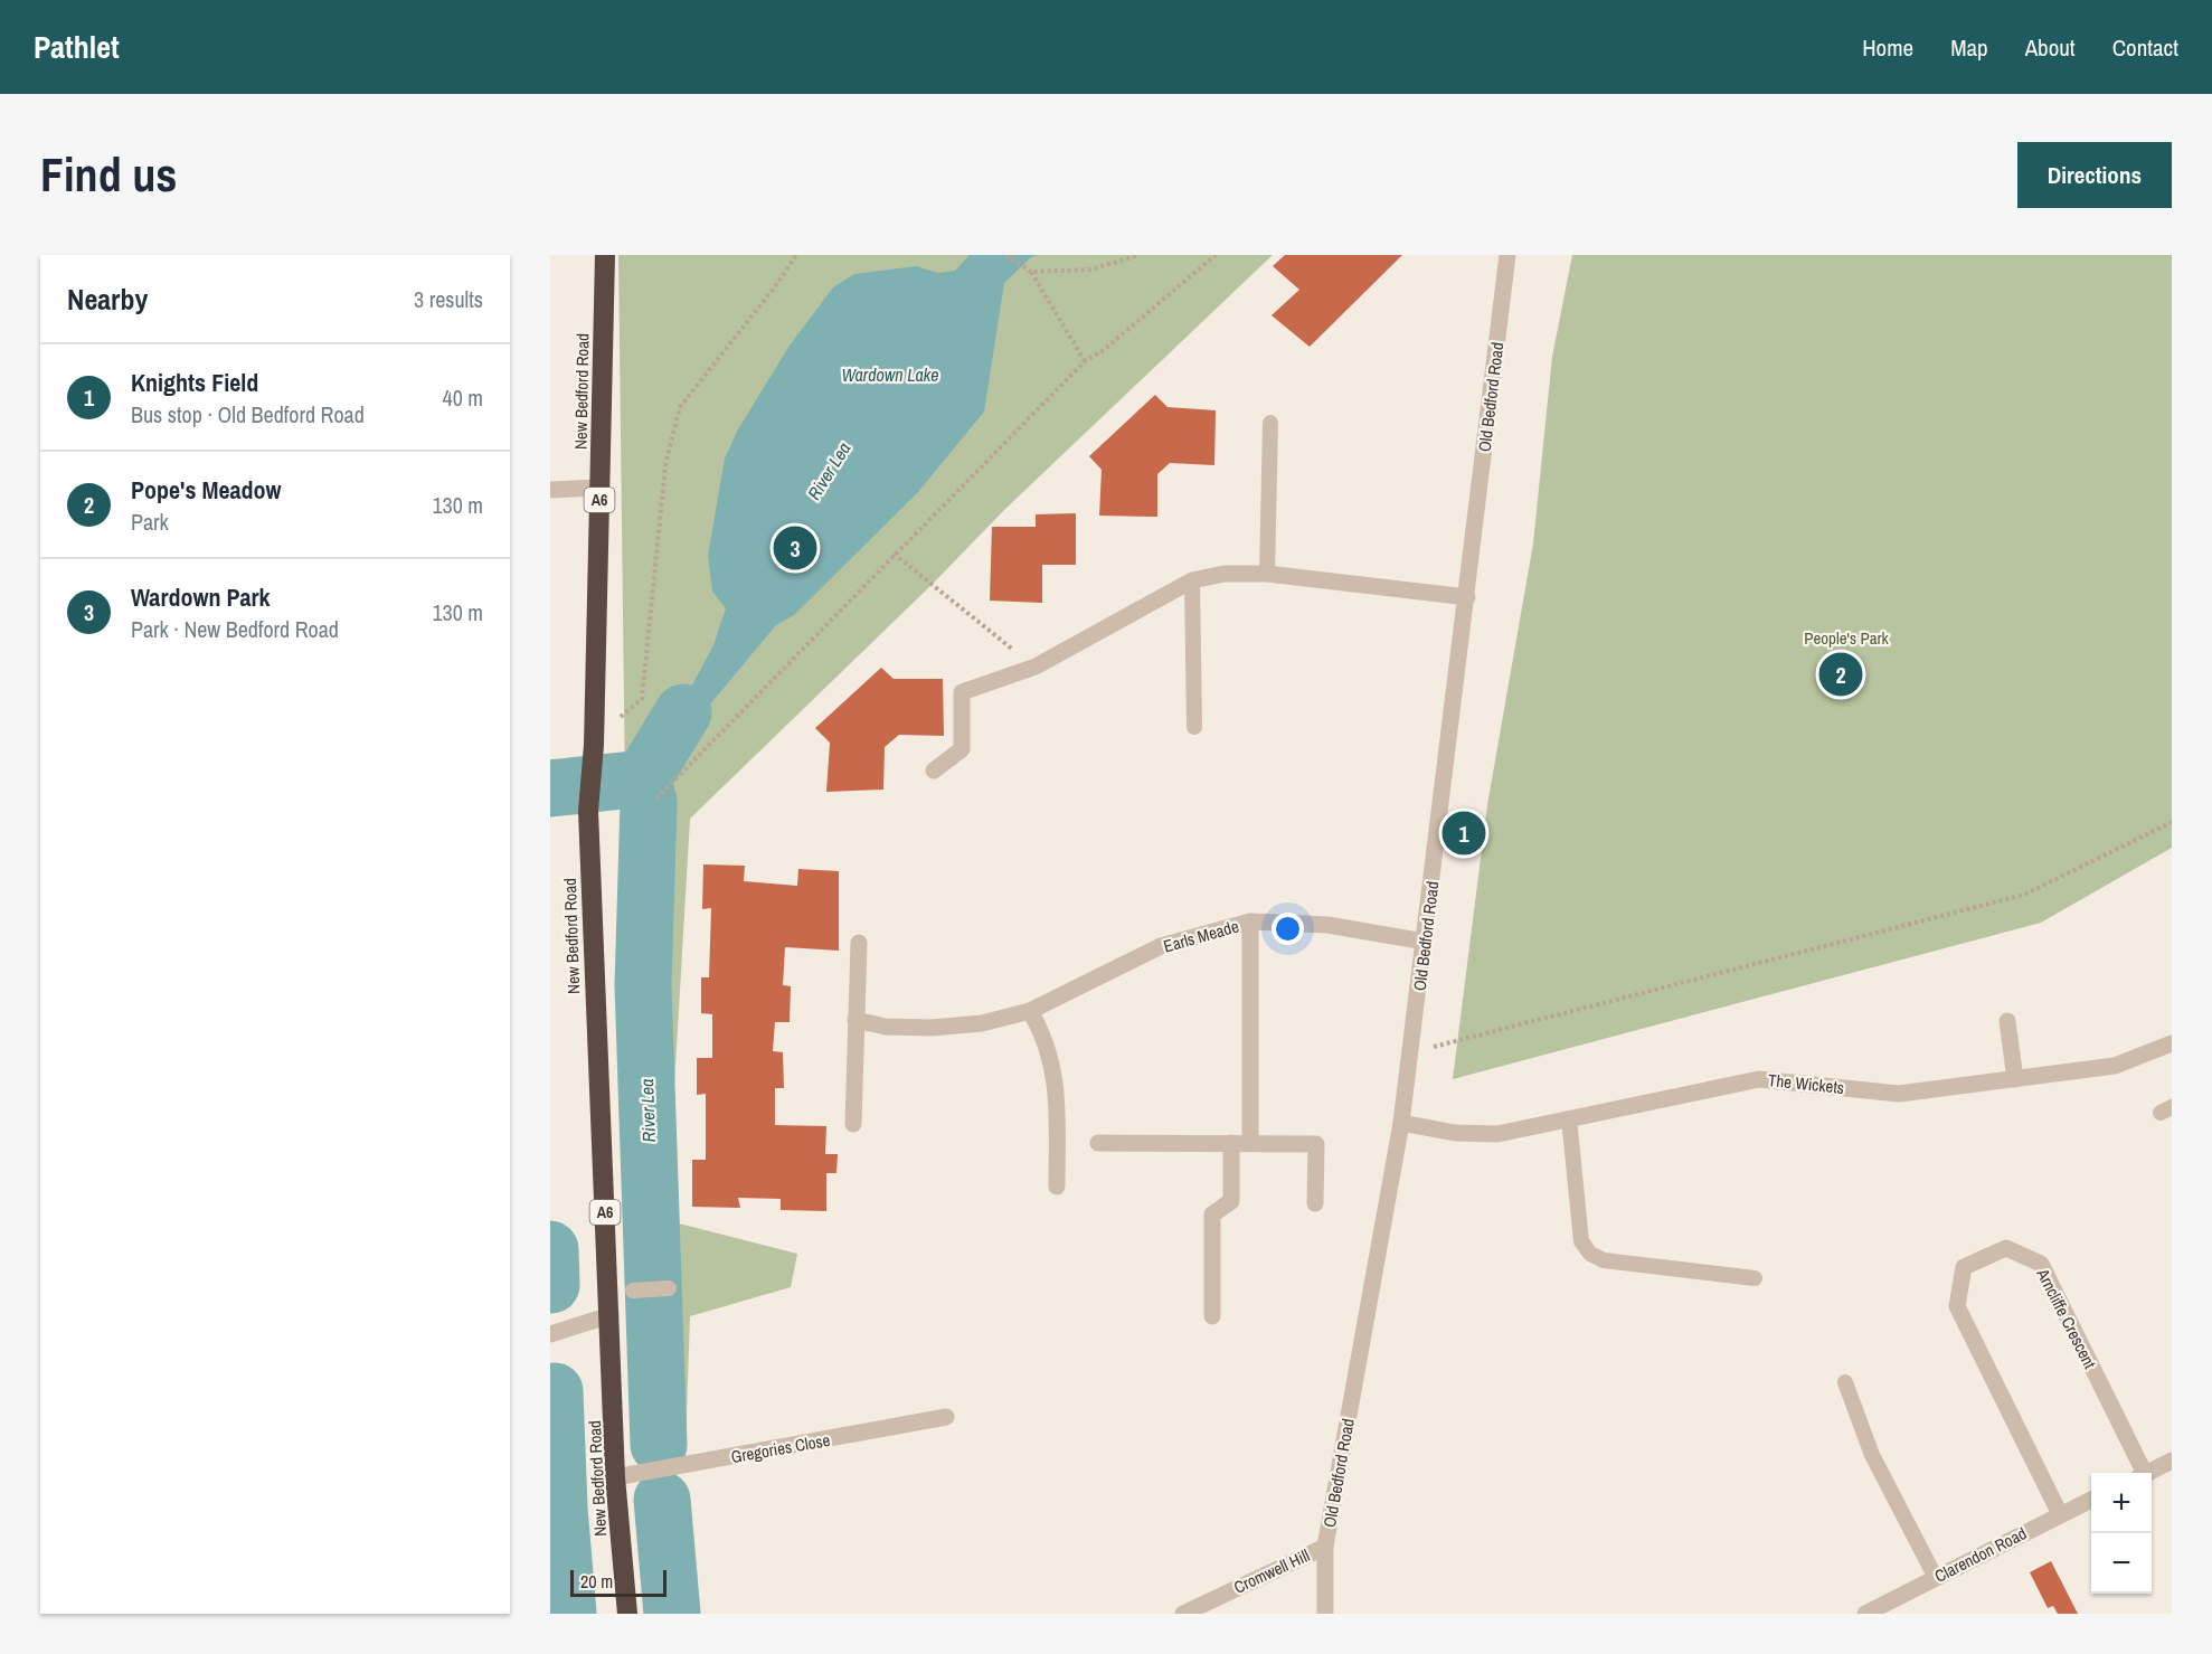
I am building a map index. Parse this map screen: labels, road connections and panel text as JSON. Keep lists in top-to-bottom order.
{
  "streets": {
    "highway": ["New Bedford Road", "A6"],
    "street": [
      "Old Bedford Road",
      "Earls Meade",
      "The Wickets",
      "Arncliffe Crescent",
      "Gregories Close",
      "Clarendon Road",
      "Cromwell Hill"
    ]
  },
  "crossings": [
    ["New Bedford Road", "Gregories Close"],
    ["Old Bedford Road", "Earls Meade"],
    ["Old Bedford Road", "The Wickets"],
    ["Old Bedford Road", "Cromwell Hill"],
    ["Arncliffe Crescent", "Clarendon Road"]
  ],
  "water": ["Wardown Lake", "River Lea"],
  "parks": ["People's Park"],
  "scale_bar": "20 m",
  "page": {
    "header": "Pathlet",
    "nav": [
      "Home",
      "Map",
      "About",
      "Contact"
    ],
    "buttons": "Directions",
    "title": "Find us",
    "heading": ["Nearby", "3 results"],
    "list": [
      {
        "mark": "1",
        "name": "Knights Field",
        "note": "Bus stop · Old Bedford Road",
        "value": "40 m"
      },
      {
        "mark": "2",
        "name": "Pope's Meadow",
        "note": "Park",
        "value": "130 m"
      },
      {
        "mark": "3",
        "name": "Wardown Park",
        "note": "Park · New Bedford Road",
        "value": "130 m"
      }
    ],
    "pins": ["3", "2", "1"],
    "map_buttons": ["+", "−"],
    "scale": "20 m"
  }
}
